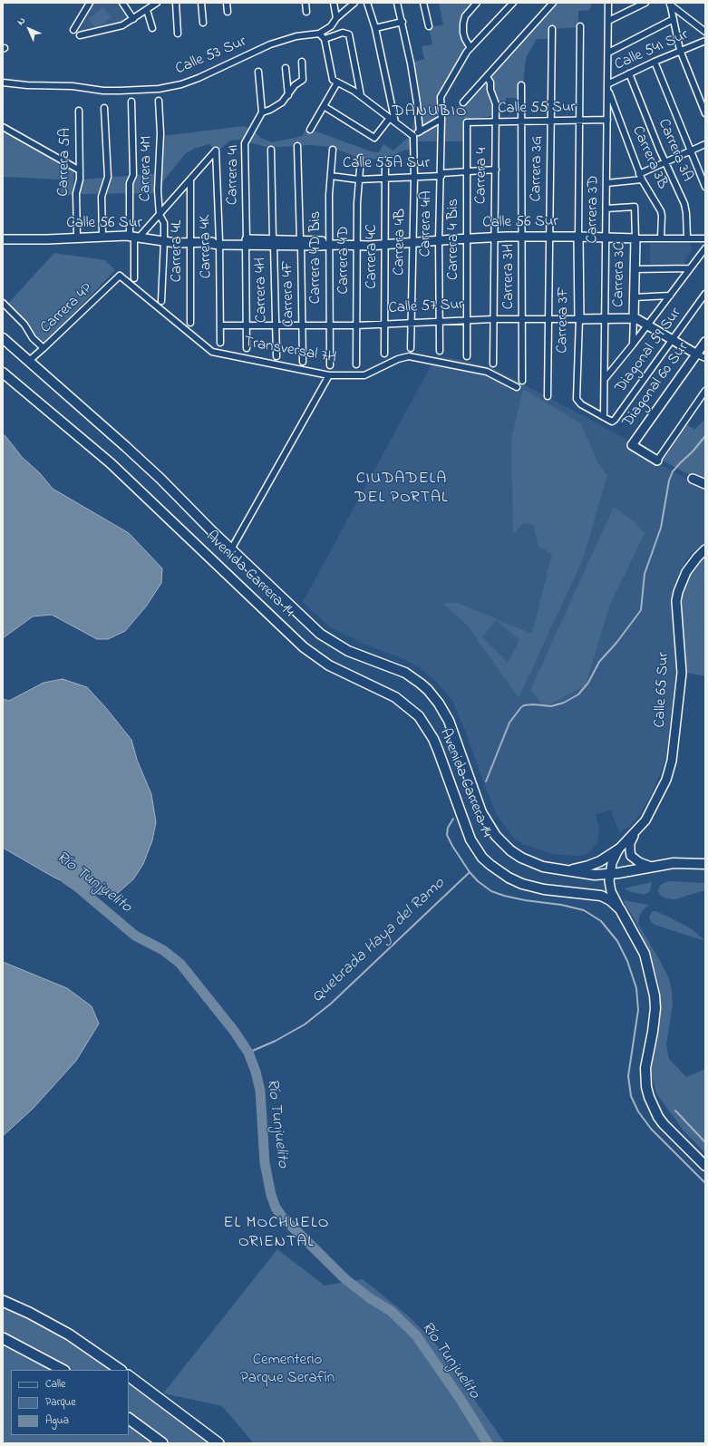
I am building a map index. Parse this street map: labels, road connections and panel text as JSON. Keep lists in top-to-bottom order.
{
  "streets": {
    "main road": ["Avenida Carrera 14"],
    "street": [
      "Calle 54I Sur",
      "Calle 53 Sur",
      "Calle 55 Sur",
      "Carrera 3A",
      "Carrera 3B",
      "Carrera 5A",
      "Calle 55A Sur",
      "Carrera 4M",
      "Carrera 3G",
      "Carrera 4I",
      "Carrera 4",
      "Carrera 3D",
      "Calle 56 Sur",
      "Carrera 4A",
      "Carrera 4 Bis",
      "Carrera 4B",
      "Carrera 4K",
      "Carrera 4L",
      "Carrera 4C",
      "Carrera 4D Bis",
      "Carrera 4D",
      "Carrera 3C",
      "Carrera 3H",
      "Carrera 4H",
      "Carrera 4F",
      "Calle 57 Sur",
      "Carrera 4P",
      "Carrera 3F",
      "Transversal 7H",
      "Diagonal 59 Sur",
      "Diagonal 60 Sur",
      "Calle 65 Sur"
    ]
  },
  "crossings": [
    ["Calle 54I Sur", "Carrera 3A"],
    ["Calle 54I Sur", "Carrera 3B"],
    ["Calle 54I Sur", "Carrera 3D"],
    ["Calle 55 Sur", "Carrera 3G"],
    ["Calle 55 Sur", "Carrera 4"],
    ["Calle 55 Sur", "Carrera 3D"],
    ["Calle 55 Sur", "Carrera 4 Bis"],
    ["Calle 55 Sur", "Carrera 3H"],
    ["Carrera 3A", "Calle 56 Sur"],
    ["Carrera 3B", "Carrera 3D"],
    ["Carrera 3B", "Calle 56 Sur"],
    ["Carrera 5A", "Calle 56 Sur"],
    ["Calle 55A Sur", "Carrera 4"],
    ["Calle 55A Sur", "Carrera 4A"],
    ["Calle 55A Sur", "Carrera 4 Bis"],
    ["Calle 55A Sur", "Carrera 4B"],
    ["Calle 55A Sur", "Carrera 4C"],
    ["Calle 55A Sur", "Carrera 4D Bis"],
    ["Calle 55A Sur", "Carrera 4D"],
    ["Carrera 4M", "Calle 56 Sur"],
    ["Carrera 3G", "Calle 56 Sur"],
    ["Carrera 3G", "Calle 57 Sur"],
    ["Carrera 4I", "Calle 56 Sur"],
    ["Carrera 4I", "Calle 57 Sur"],
    ["Carrera 4", "Calle 56 Sur"],
    ["Carrera 4", "Calle 57 Sur"],
    ["Carrera 3D", "Calle 56 Sur"],
    ["Carrera 3D", "Carrera 3C"],
    ["Carrera 3D", "Calle 57 Sur"],
    ["Carrera 3D", "Carrera 3F"],
    ["Carrera 3D", "Diagonal 59 Sur"],
    ["Calle 56 Sur", "Carrera 4A"],
    ["Calle 56 Sur", "Carrera 4 Bis"],
    ["Calle 56 Sur", "Carrera 4B"],
    ["Calle 56 Sur", "Carrera 4K"],
    ["Calle 56 Sur", "Carrera 4L"],
    ["Calle 56 Sur", "Carrera 4C"],
    ["Calle 56 Sur", "Carrera 4D Bis"],
    ["Calle 56 Sur", "Carrera 4D"],
    ["Calle 56 Sur", "Carrera 3C"],
    ["Calle 56 Sur", "Carrera 3H"],
    ["Calle 56 Sur", "Carrera 4H"],
    ["Calle 56 Sur", "Carrera 4F"],
    ["Calle 56 Sur", "Carrera 3F"],
    ["Carrera 4A", "Calle 57 Sur"],
    ["Carrera 4 Bis", "Calle 57 Sur"],
    ["Carrera 4B", "Calle 57 Sur"],
    ["Carrera 4K", "Carrera 4L"],
    ["Carrera 4K", "Calle 57 Sur"],
    ["Carrera 4C", "Calle 57 Sur"],
    ["Carrera 4D Bis", "Calle 57 Sur"],
    ["Carrera 4D", "Calle 57 Sur"],
    ["Carrera 3C", "Calle 57 Sur"],
    ["Carrera 3H", "Calle 57 Sur"],
    ["Carrera 4H", "Calle 57 Sur"],
    ["Carrera 4F", "Calle 57 Sur"],
    ["Calle 57 Sur", "Carrera 3F"],
    ["Carrera 4P", "Transversal 7H"],
    ["Carrera 3F", "Diagonal 59 Sur"],
    ["Avenida Carrera 14", "Calle 65 Sur"]
  ],
  "districts": ["DANUBIO", "CIUDADELA DEL PORTAL", "EL MOCHUELO ORIENTAL"],
  "water": ["Río Tunjuelito", "Quebrada Haya del Ramo"],
  "parks": ["Cementerio Parque Serafín"],
  "legend": ["Calle", "Parque", "Agua"],
  "north": "top left"
}
